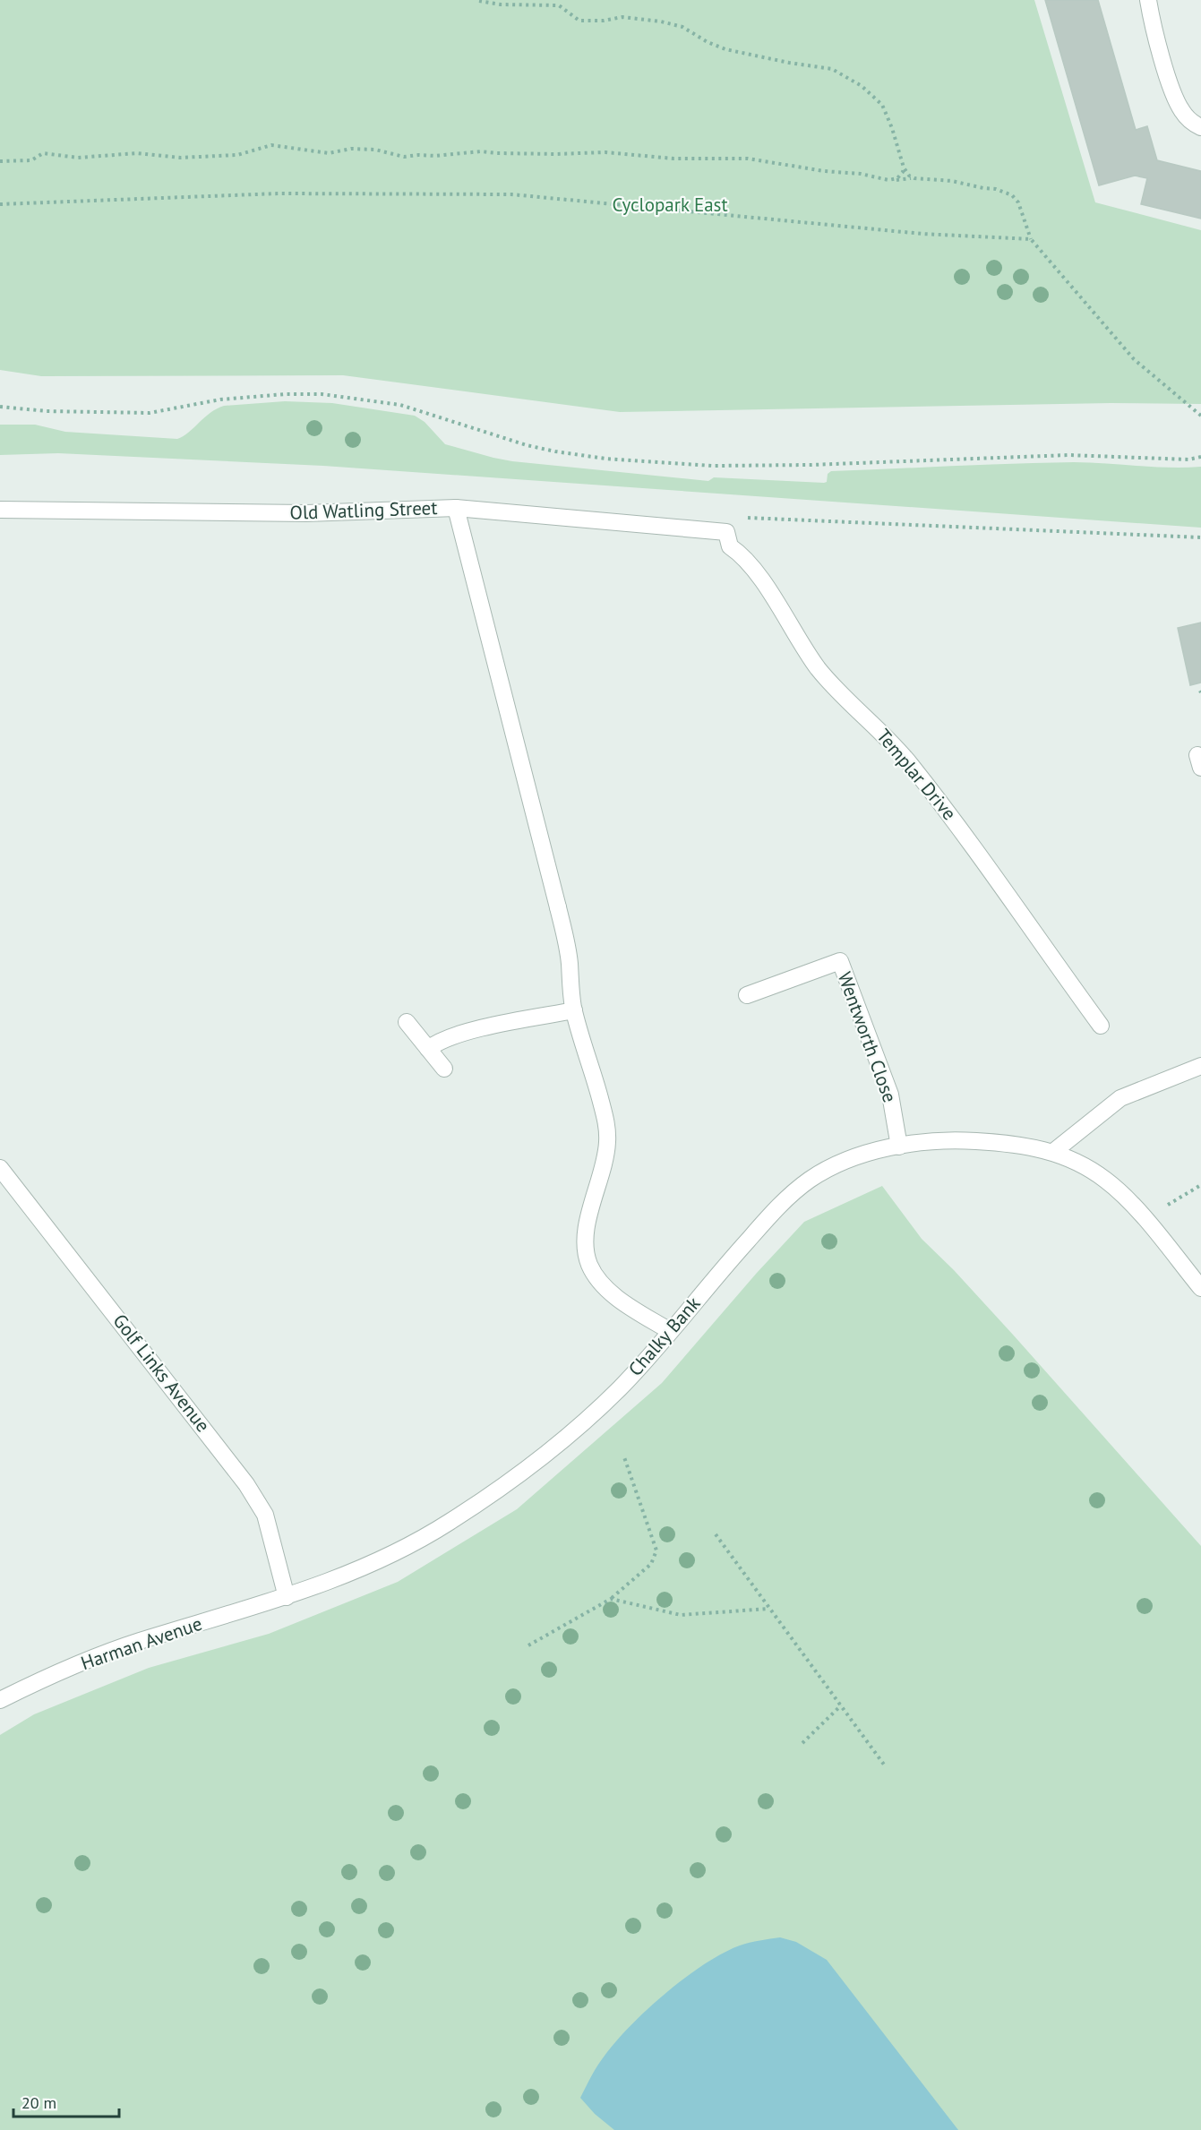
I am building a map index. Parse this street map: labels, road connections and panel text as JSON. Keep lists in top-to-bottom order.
{
  "streets": {
    "street": [
      "Old Watling Street",
      "Templar Drive",
      "Wentworth Close",
      "Chalky Bank",
      "Golf Links Avenue",
      "Harman Avenue"
    ]
  },
  "crossings": [
    ["Old Watling Street", "Templar Drive"],
    ["Wentworth Close", "Chalky Bank"],
    ["Chalky Bank", "Golf Links Avenue"],
    ["Chalky Bank", "Harman Avenue"],
    ["Golf Links Avenue", "Harman Avenue"]
  ],
  "parks": ["Cyclopark East"],
  "scale_bar": "20 m"
}
